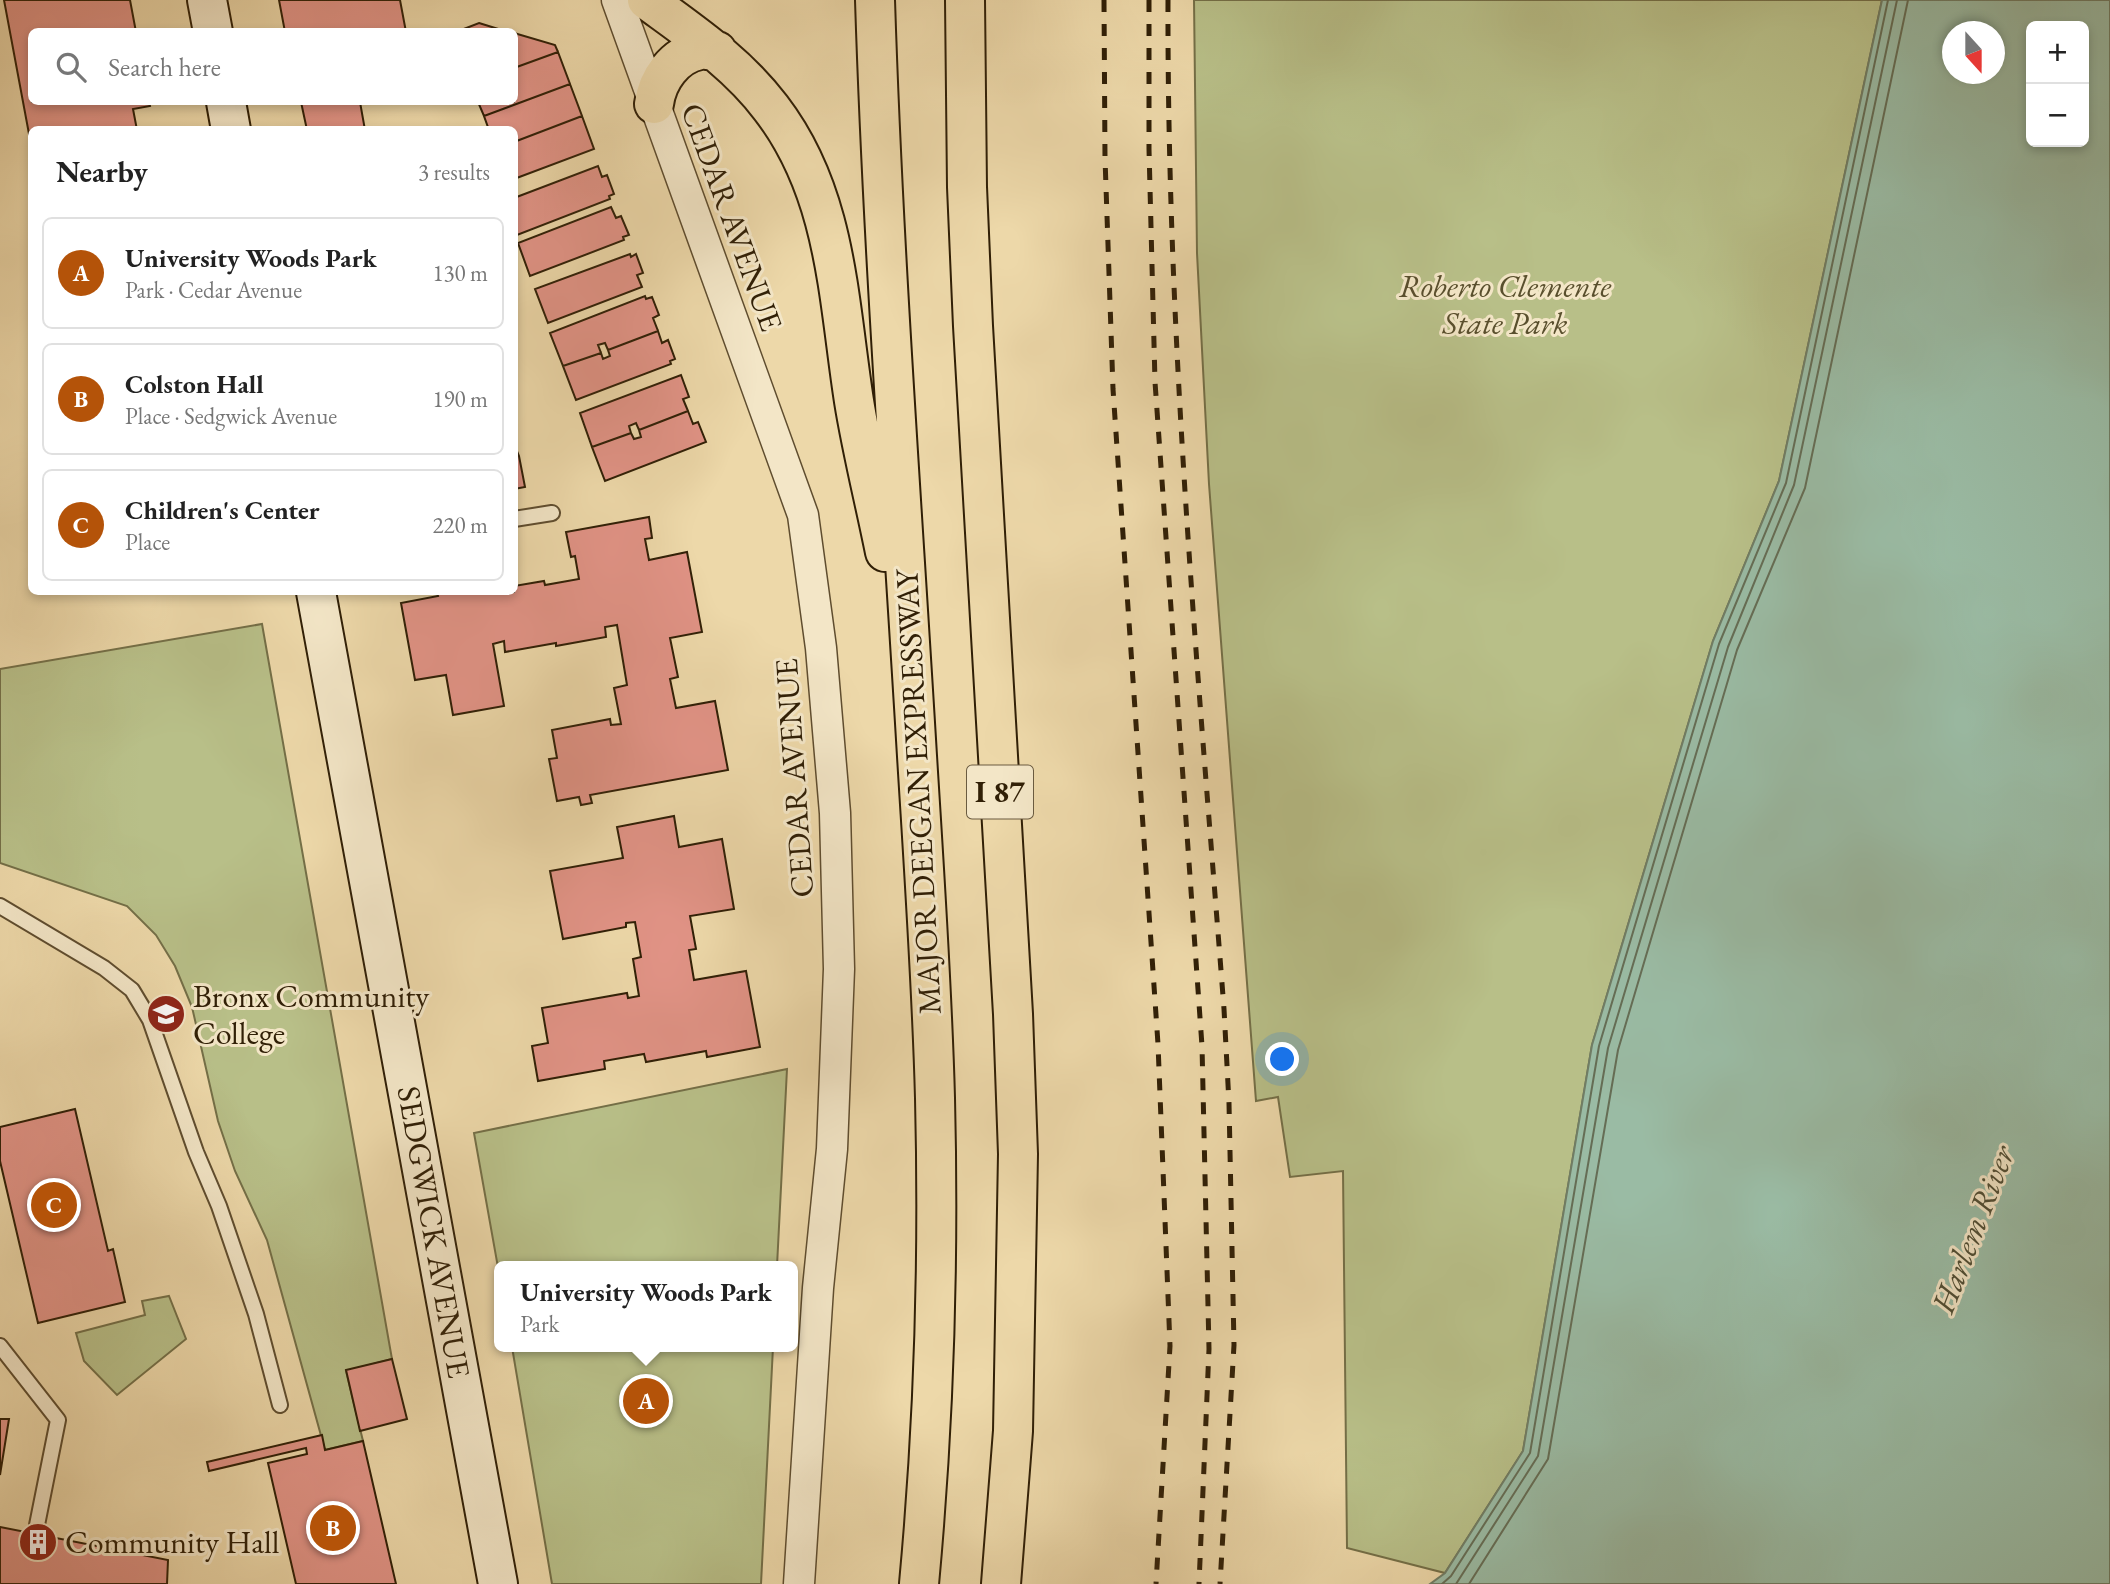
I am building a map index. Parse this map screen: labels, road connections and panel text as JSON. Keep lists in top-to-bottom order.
{
  "streets": {
    "highway": ["MAJOR DEEGAN EXPRESSWAY", "I 87"],
    "main road": ["SEDGWICK AVENUE"],
    "street": ["CEDAR AVENUE"]
  },
  "water": ["Harlem River"],
  "parks": ["Roberto Clemente State Park"],
  "places": {
    "school or university": ["Bronx Community College"],
    "building": ["Community Hall"]
  },
  "north": "bottom",
  "page": {
    "map_buttons": ["+", "−"],
    "search": "Search here",
    "heading": ["Nearby", "3 results"],
    "list": [
      {
        "mark": "A",
        "name": "University Woods Park",
        "note": "Park · Cedar Avenue",
        "value": "130 m"
      },
      {
        "mark": "B",
        "name": "Colston Hall",
        "note": "Place · Sedgwick Avenue",
        "value": "190 m"
      },
      {
        "mark": "C",
        "name": "Children's Center",
        "note": "Place",
        "value": "220 m"
      }
    ],
    "pins": ["C", "A", "B"],
    "popup": ["University Woods Park", "Park"]
  }
}
